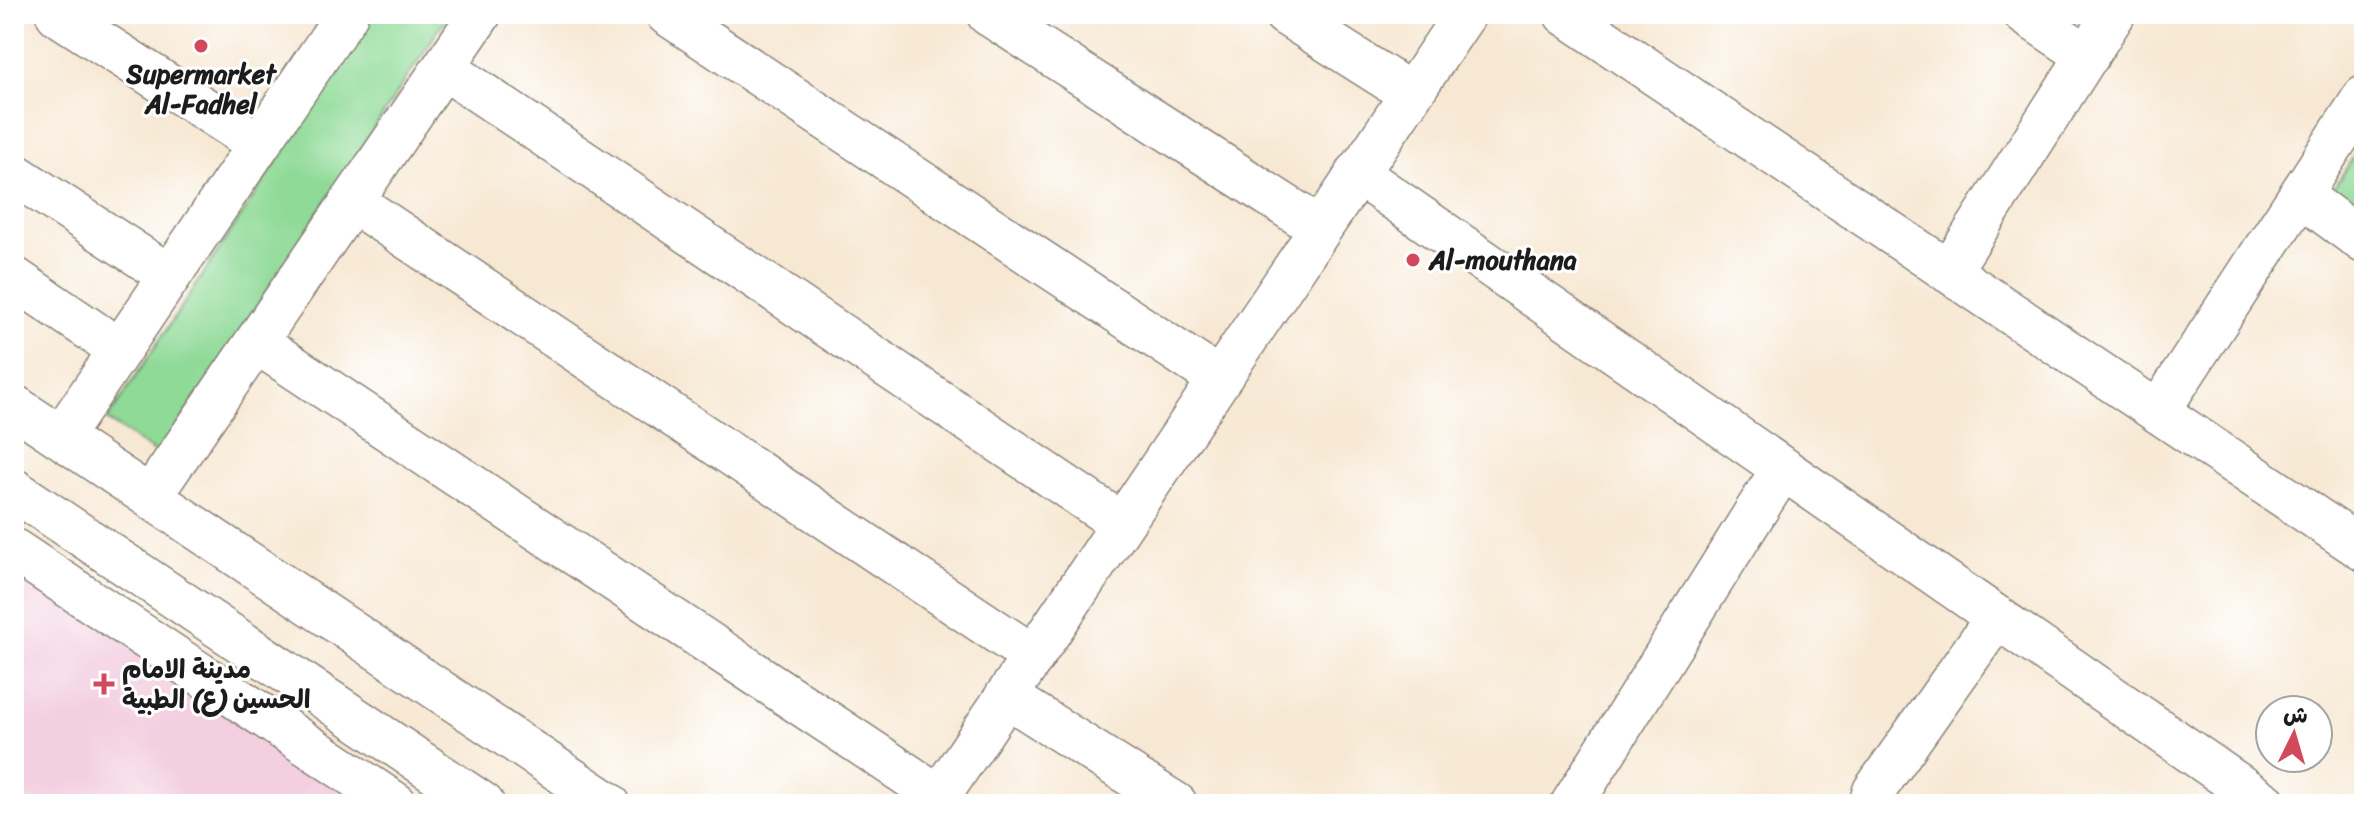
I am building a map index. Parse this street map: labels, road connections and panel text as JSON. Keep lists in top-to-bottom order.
{
  "places": {
    "other": ["Supermarket Al-Fadhel", "Al-mouthana"],
    "health": ["مدينة الامام الحسين (ع) الطبية"]
  },
  "north": "top"
}
